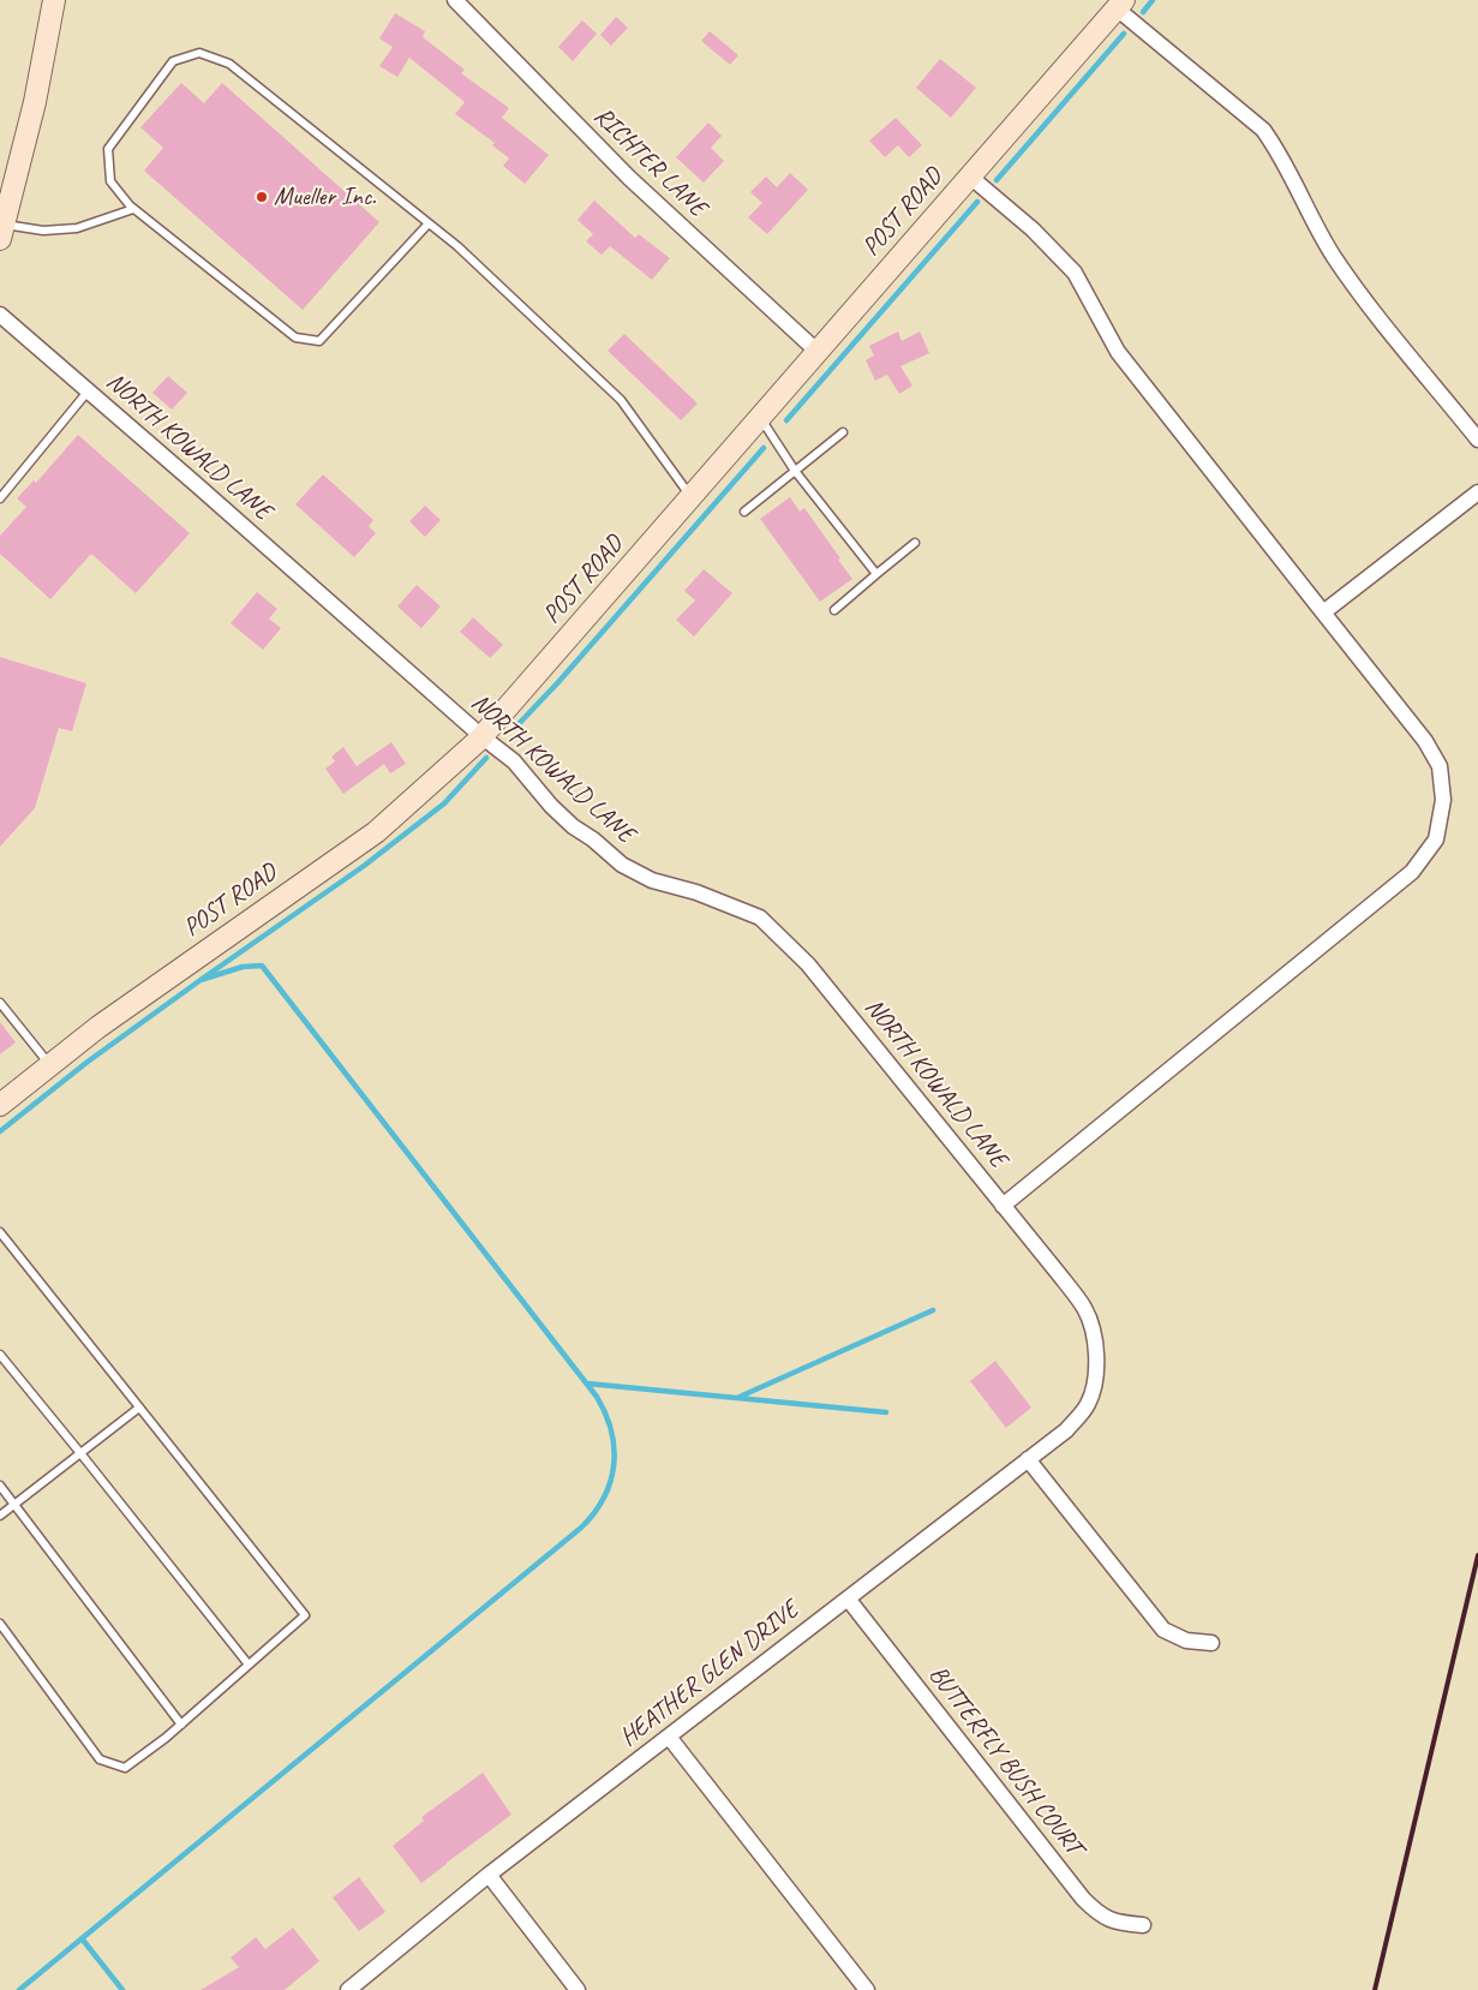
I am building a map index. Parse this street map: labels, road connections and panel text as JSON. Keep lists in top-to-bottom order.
{
  "streets": {
    "street": [
      "RICHTER LANE",
      "POST ROAD",
      "NORTH KOWALD LANE",
      "HEATHER GLEN DRIVE",
      "BUTTERFLY BUSH COURT"
    ]
  },
  "crossings": [
    ["RICHTER LANE", "POST ROAD"],
    ["POST ROAD", "NORTH KOWALD LANE"],
    ["NORTH KOWALD LANE", "HEATHER GLEN DRIVE"],
    ["HEATHER GLEN DRIVE", "BUTTERFLY BUSH COURT"]
  ],
  "places": ["Mueller Inc."]
}
